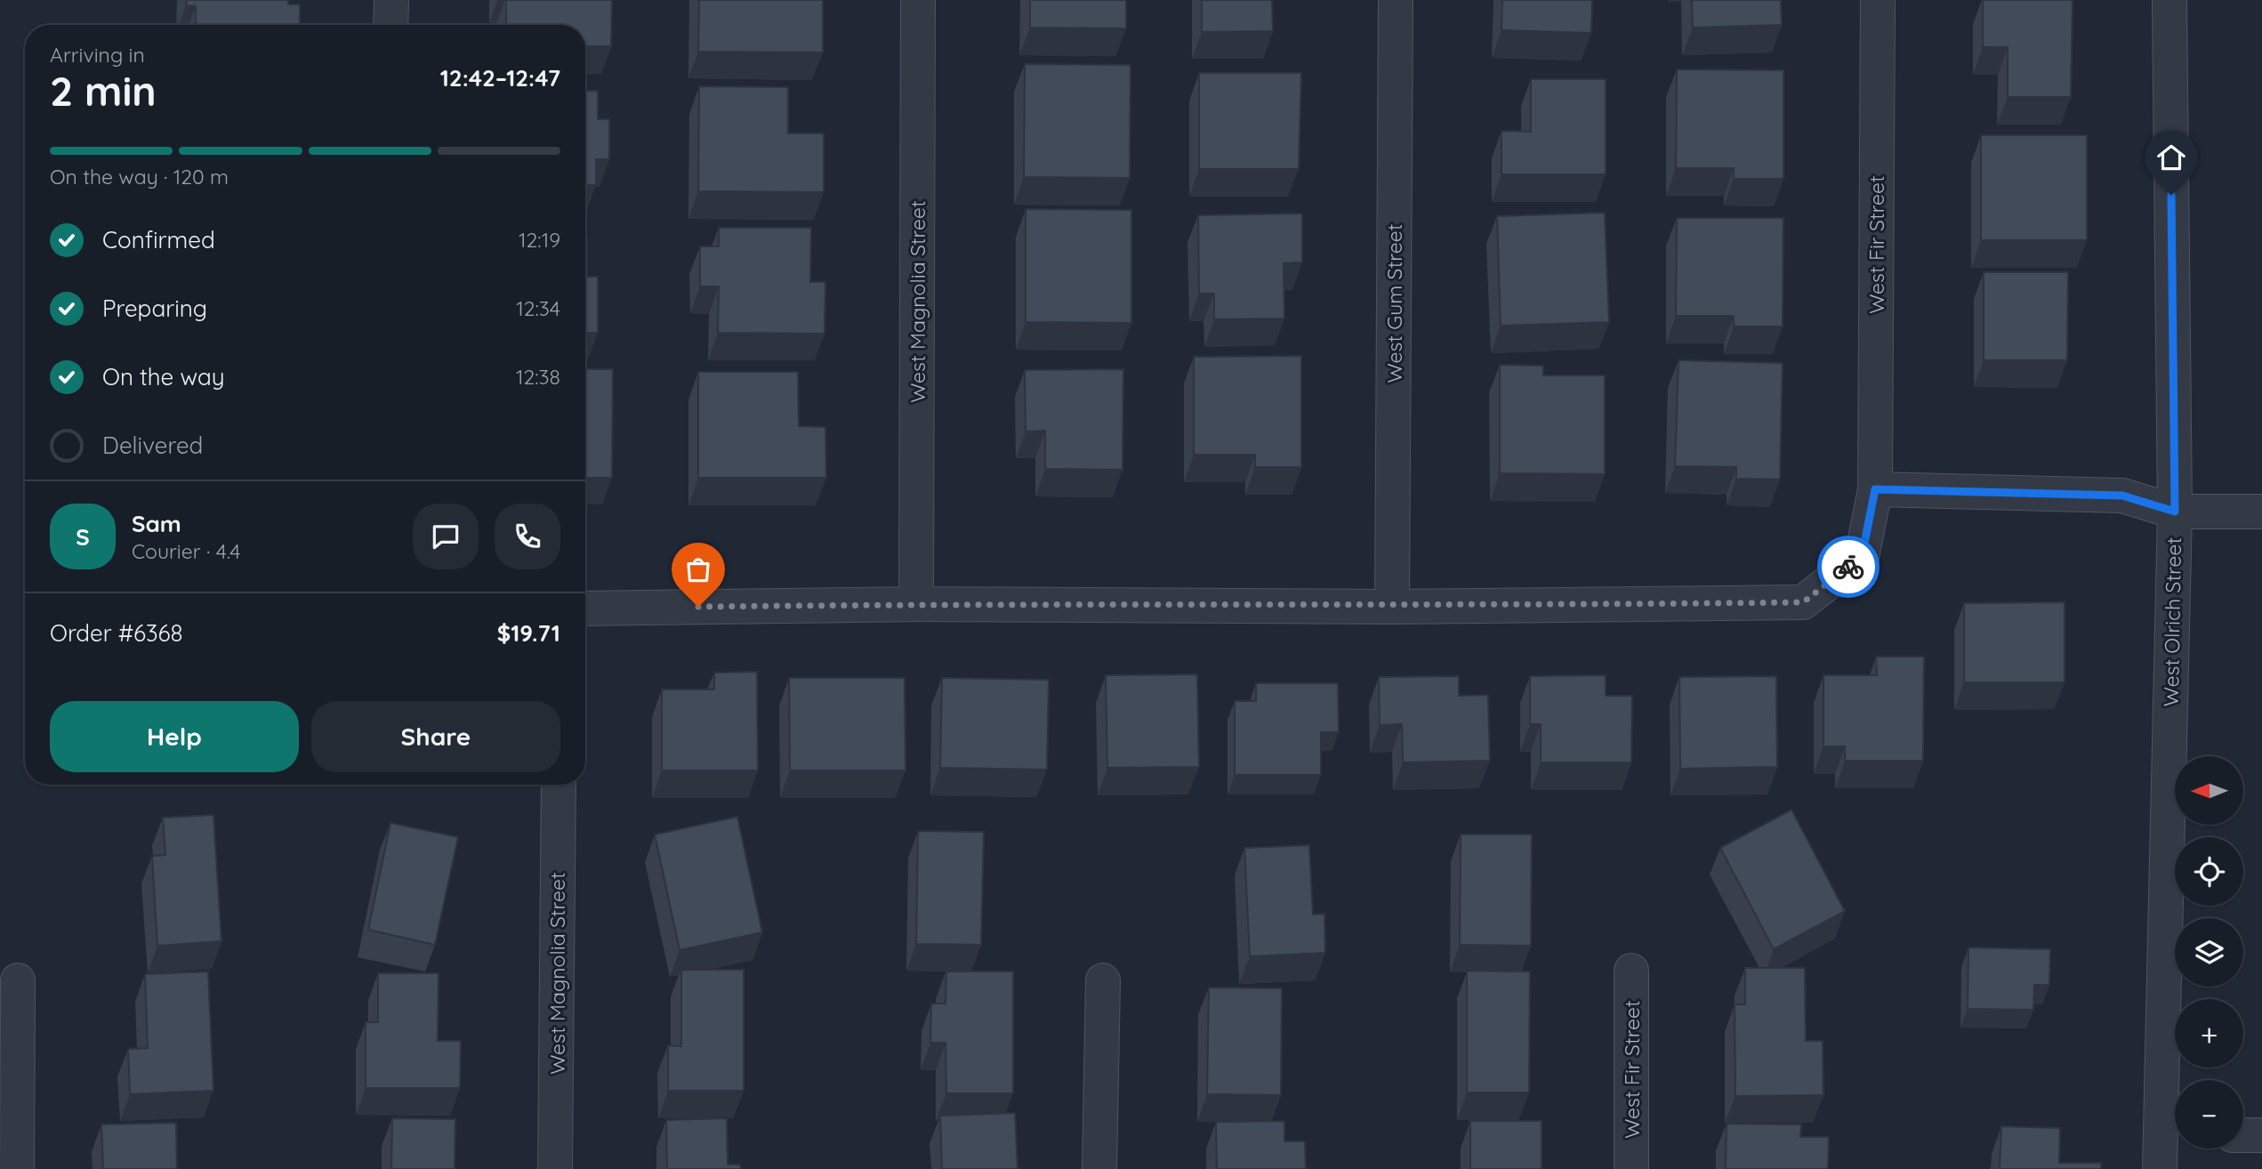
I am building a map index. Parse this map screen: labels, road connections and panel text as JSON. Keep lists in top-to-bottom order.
{
  "streets": {
    "street": [
      "West Fir Street",
      "West Magnolia Street",
      "West Gum Street",
      "West Olrich Street"
    ]
  },
  "crossings": [
    ["West Fir Street", "West Magnolia Street"],
    ["West Fir Street", "West Gum Street"]
  ],
  "north": "left",
  "page": {
    "heading": ["2 min", "Arriving in", "12:42–12:47"],
    "panel": [
      "Sam",
      "Courier · 4.4",
      "Order #6368",
      "$19.71"
    ],
    "bar": "On the way · 120 m",
    "list": [
      ["Confirmed", "12:19"],
      ["Preparing", "12:34"],
      ["On the way", "12:38"],
      "Delivered"
    ],
    "round": "S",
    "buttons": ["Help", "Share"],
    "map_buttons": ["+", "−"]
  }
}
